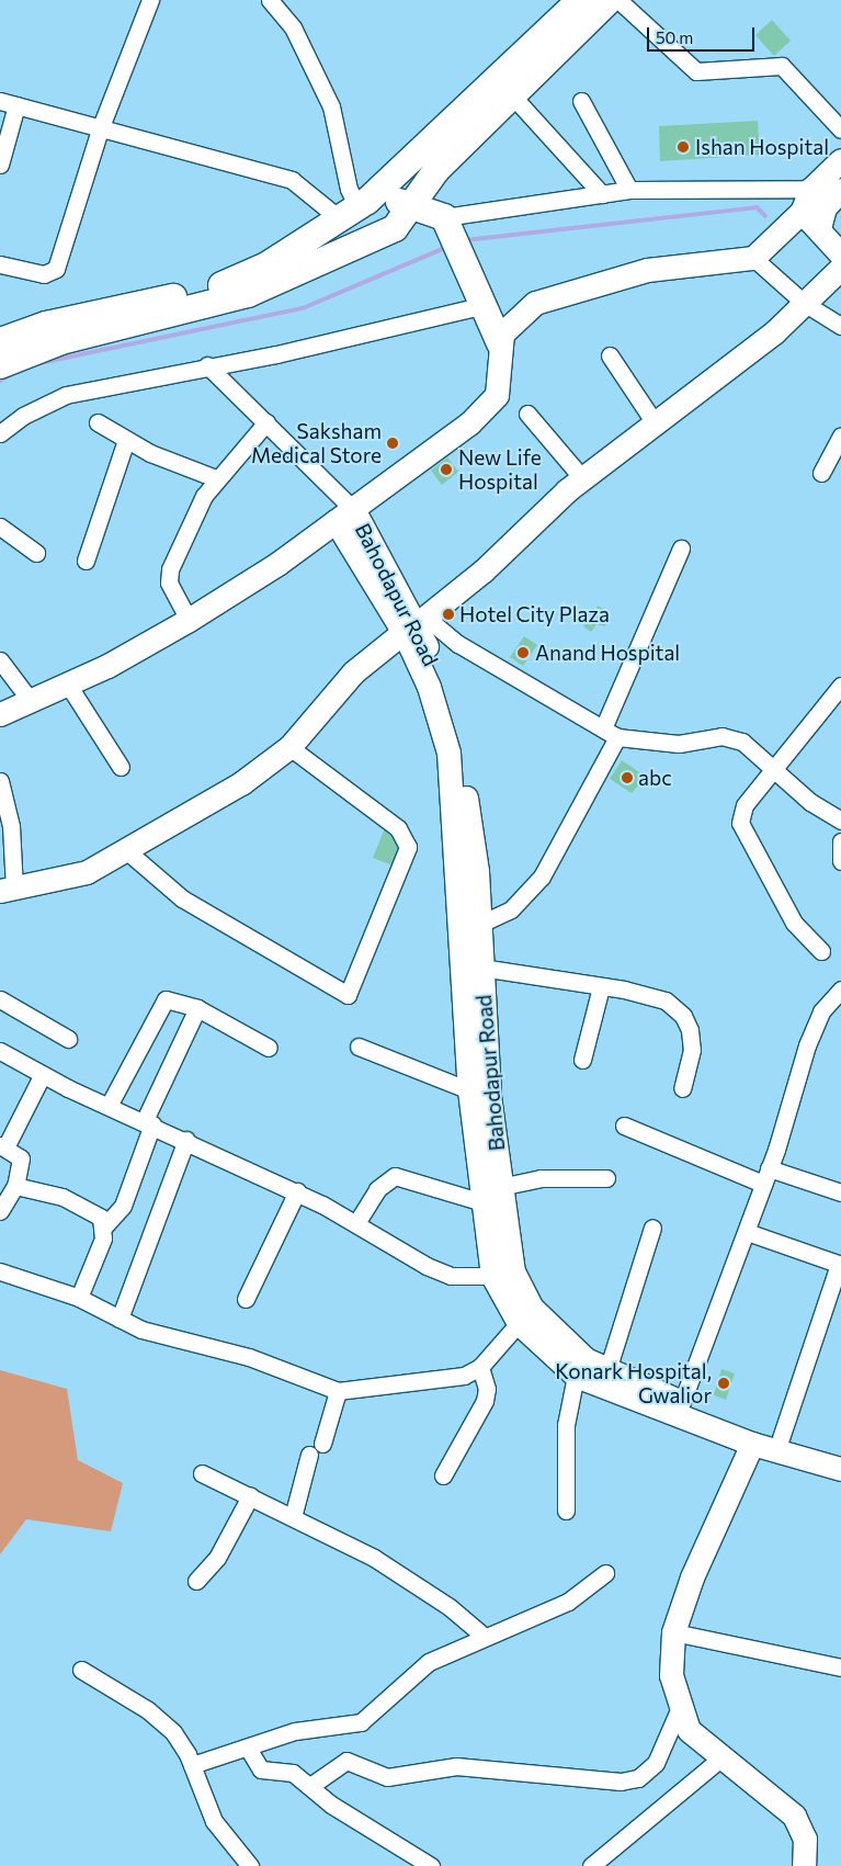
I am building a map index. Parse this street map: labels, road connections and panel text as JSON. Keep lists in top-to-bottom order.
{
  "streets": {
    "main road": ["Bahodapur Road"]
  },
  "places": [
    "Ishan Hospital",
    "Saksham Medical Store",
    "New Life Hospital",
    "Hotel City Plaza",
    "Anand Hospital",
    "abc",
    "Konark Hospital, Gwalior"
  ],
  "scale_bar": "50 m"
}
